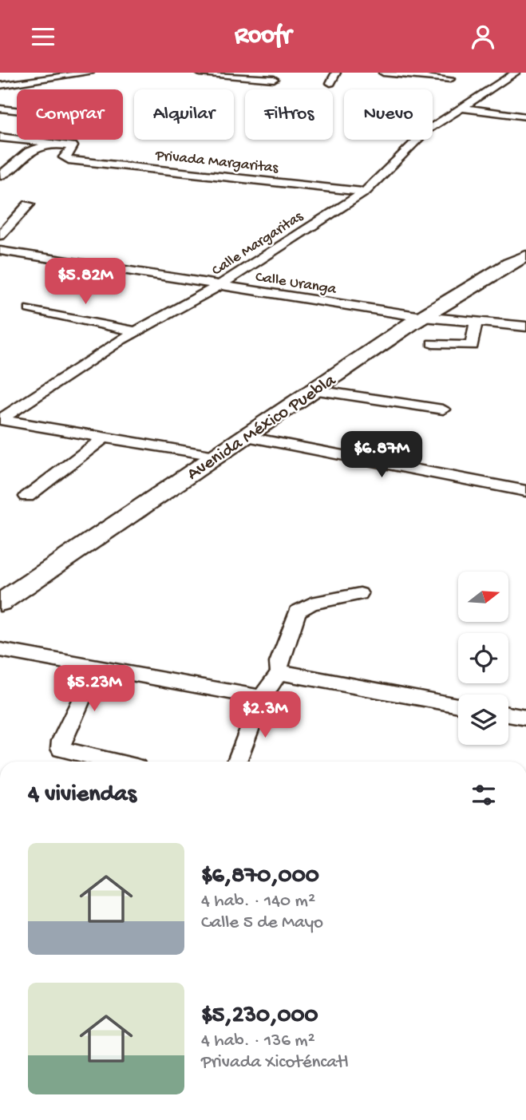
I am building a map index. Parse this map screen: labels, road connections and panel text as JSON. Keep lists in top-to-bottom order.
{
  "streets": {
    "main road": ["Avenida México Puebla"],
    "street": ["Privada Margaritas", "Calle Margaritas", "Calle Uranga"]
  },
  "crossings": [
    ["Privada Margaritas", "Calle Margaritas"],
    ["Calle Margaritas", "Calle Uranga"],
    ["Calle Uranga", "Avenida México Puebla"]
  ],
  "north": "right",
  "page": {
    "header": "Roofr",
    "chip": [
      "Comprar",
      "Alquilar",
      "Filtros",
      "Nuevo"
    ],
    "price": [
      "$5.82M",
      "$6.87M",
      "$5.23M",
      "$2.3M"
    ],
    "heading": "4 viviendas",
    "list": [
      {
        "name": "$6,870,000",
        "note": "4 hab. · 140 m² · Calle 5 de Mayo"
      },
      {
        "name": "$5,230,000",
        "note": "4 hab. · 136 m² · Privada Xicoténcatl"
      }
    ]
  }
}
